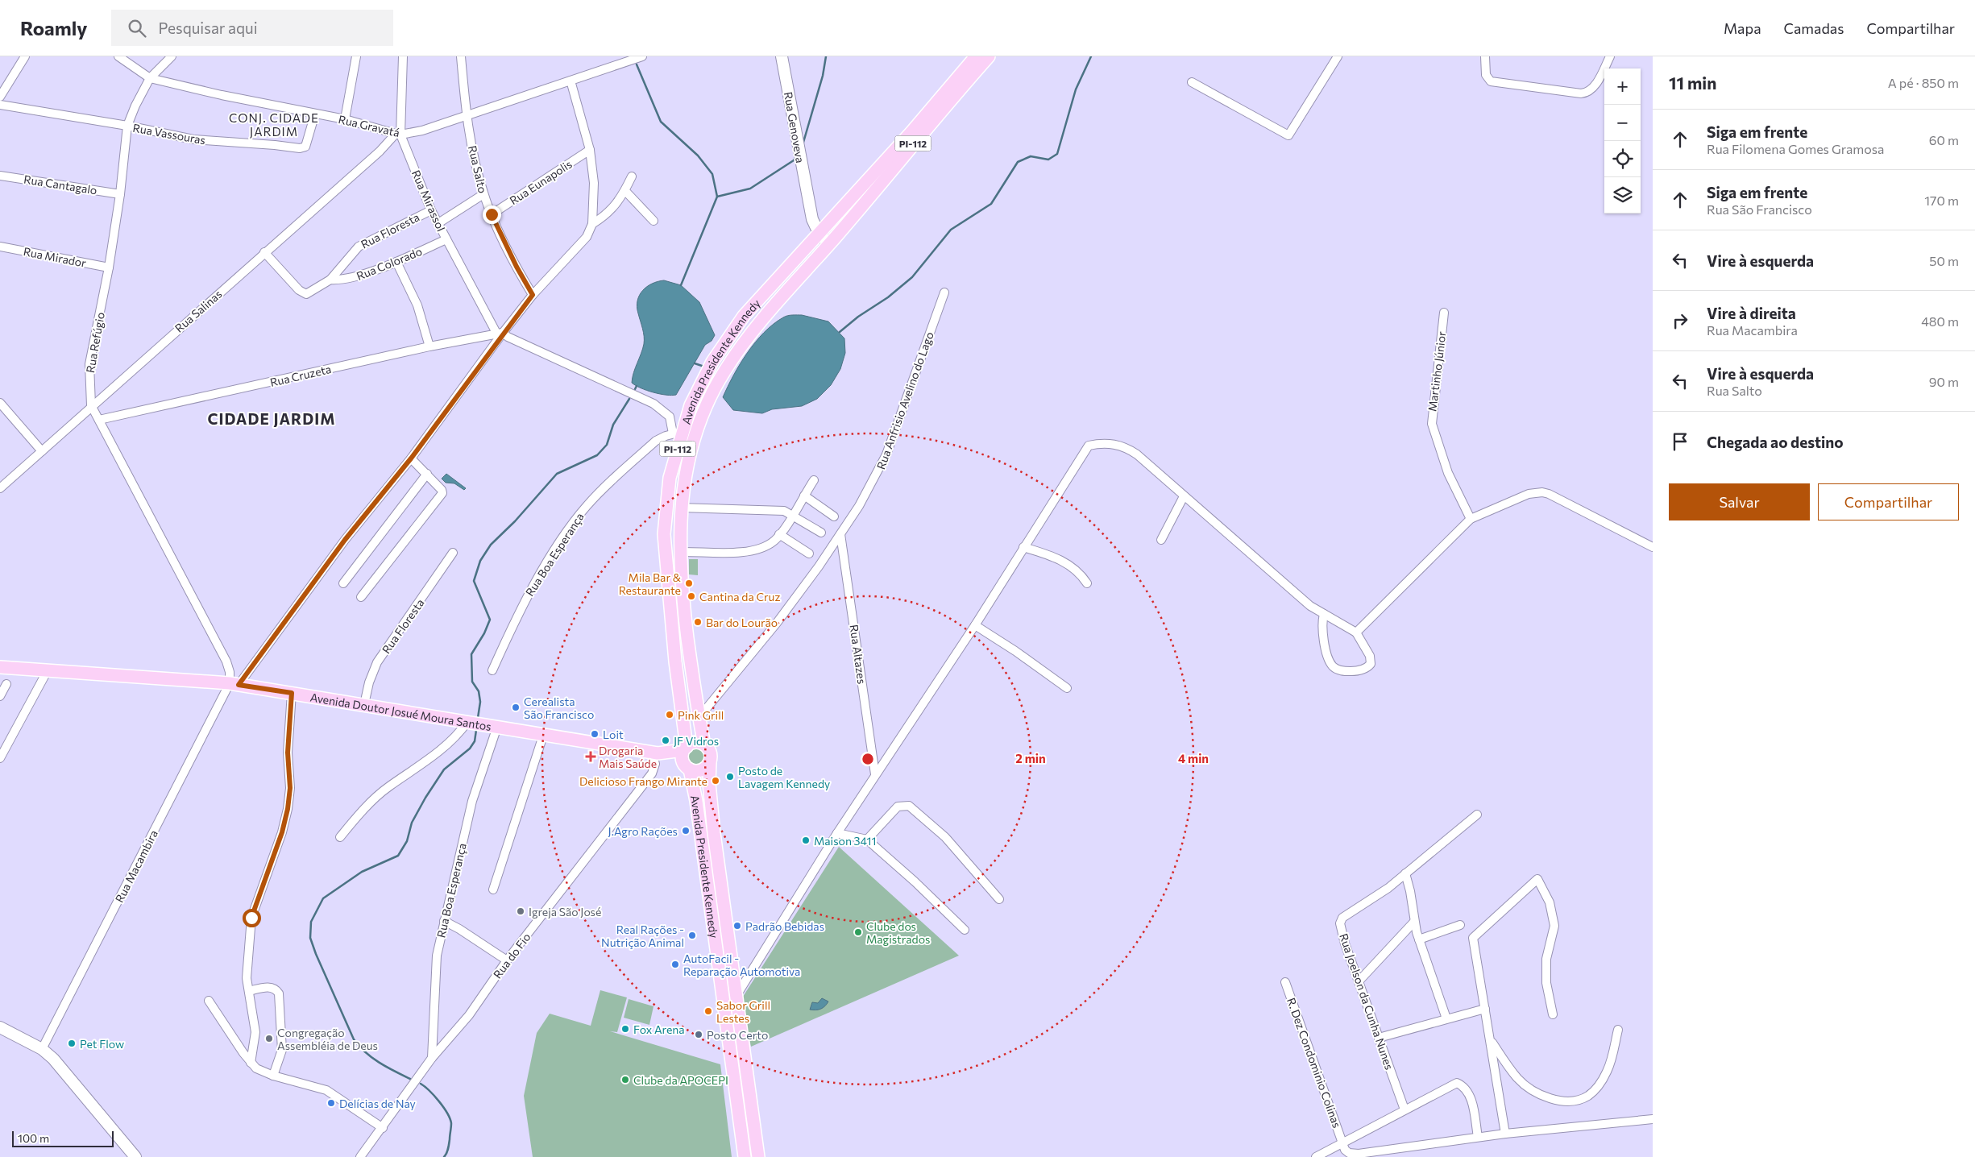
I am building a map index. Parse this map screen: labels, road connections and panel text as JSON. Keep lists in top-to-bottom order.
{
  "streets": {
    "main road": ["PI-112", "Avenida Presidente Kennedy", "Avenida Doutor Josué Moura Santos"],
    "street": [
      "Rua Gravatá",
      "Rua Genoveva",
      "Rua Vassouras",
      "Rua Salto",
      "Rua Eunapolis",
      "Rua Cantagalo",
      "Rua Mirassol",
      "Rua Floresta",
      "Rua Mirador",
      "Rua Colorado",
      "Rua Salinas",
      "Rua Refúgio",
      "Martinho Júnior",
      "Rua Cruzeta",
      "Rua Anfrisio Avelino do Lago",
      "Rua Boa Esperança",
      "Rua Altazes",
      "Rua Macambira",
      "Rua do Fio",
      "Rua Joelson da Cunha Nunes",
      "R. Dez Condominio Colinas"
    ]
  },
  "crossings": [
    ["Rua Gravatá", "Rua Vassouras"],
    ["Rua Gravatá", "Rua Salto"],
    ["Rua Gravatá", "Rua Mirassol"],
    ["Rua Gravatá", "Rua Salinas"],
    ["Rua Gravatá", "Rua Refúgio"],
    ["Rua Gravatá", "Rua Macambira"],
    ["Rua Genoveva", "Avenida Presidente Kennedy"],
    ["Rua Vassouras", "Rua Refúgio"],
    ["Rua Salto", "Rua Eunapolis"],
    ["Rua Salto", "Rua Macambira"],
    ["Rua Eunapolis", "Rua Macambira"],
    ["Rua Cantagalo", "Rua Refúgio"],
    ["Rua Mirassol", "Rua Floresta"],
    ["Rua Mirassol", "Rua Colorado"],
    ["Rua Mirassol", "Rua Salinas"],
    ["Rua Mirassol", "Rua Cruzeta"],
    ["Rua Mirassol", "Rua Macambira"],
    ["Rua Floresta", "Rua Colorado"],
    ["Rua Floresta", "Rua Salinas"],
    ["Rua Floresta", "Avenida Doutor Josué Moura Santos"],
    ["Rua Mirador", "Rua Refúgio"],
    ["Rua Salinas", "Rua Refúgio"],
    ["Rua Refúgio", "Rua Cruzeta"],
    ["Rua Refúgio", "Avenida Doutor Josué Moura Santos"],
    ["Rua Refúgio", "Rua Macambira"],
    ["Avenida Presidente Kennedy", "Rua Anfrisio Avelino do Lago"],
    ["Avenida Presidente Kennedy", "Rua Boa Esperança"],
    ["Rua Cruzeta", "Rua Macambira"],
    ["Rua Anfrisio Avelino do Lago", "Rua Altazes"],
    ["Rua Boa Esperança", "Avenida Doutor Josué Moura Santos"],
    ["Rua Boa Esperança", "Rua do Fio"],
    ["Avenida Doutor Josué Moura Santos", "Rua Macambira"],
    ["Avenida Doutor Josué Moura Santos", "Rua do Fio"]
  ],
  "districts": ["CONJ. CIDADE JARDIM", "CIDADE JARDIM"],
  "places": {
    "other": [
      "Mila Bar & Restaurante",
      "Cantina da Cruz",
      "Bar do Lourão",
      "Cerealista São Francisco",
      "Pink Grill",
      "Loit",
      "JF Vidros",
      "Posto de Lavagem Kennedy",
      "Delicioso Frango Mirante",
      "J.Agro Rações",
      "Maison 3411",
      "Igreja São José",
      "Padrão Bebidas",
      "Clube dos Magistrados",
      "Real Rações - Nutrição Animal",
      "AutoFacil - Reparação Automotiva",
      "Sabor Grill Lestes",
      "Fox Arena",
      "Posto Certo",
      "Congregação Assembléia de Deus",
      "Pet Flow",
      "Clube da APOCEPI",
      "Delícias de Nay"
    ],
    "health": ["Drogaria Mais Saúde"]
  },
  "scale_bar": "100 m",
  "page": {
    "header": "Roamly",
    "search": "Pesquisar aqui",
    "nav": ["Mapa", "Camadas", "Compartilhar"],
    "heading": ["11 min", "A pé · 850 m"],
    "map_buttons": ["+", "−"],
    "list": [
      ["Siga em frente", "Rua Filomena Gomes Gramosa", "60 m"],
      ["Siga em frente", "Rua São Francisco", "170 m"],
      ["Vire à esquerda", "50 m"],
      ["Vire à direita", "Rua Macambira", "480 m"],
      ["Vire à esquerda", "Rua Salto", "90 m"],
      "Chegada ao destino"
    ],
    "buttons": ["Salvar", "Compartilhar"],
    "scale": "100 m"
  },
  "rings": ["2 min", "4 min"]
}
